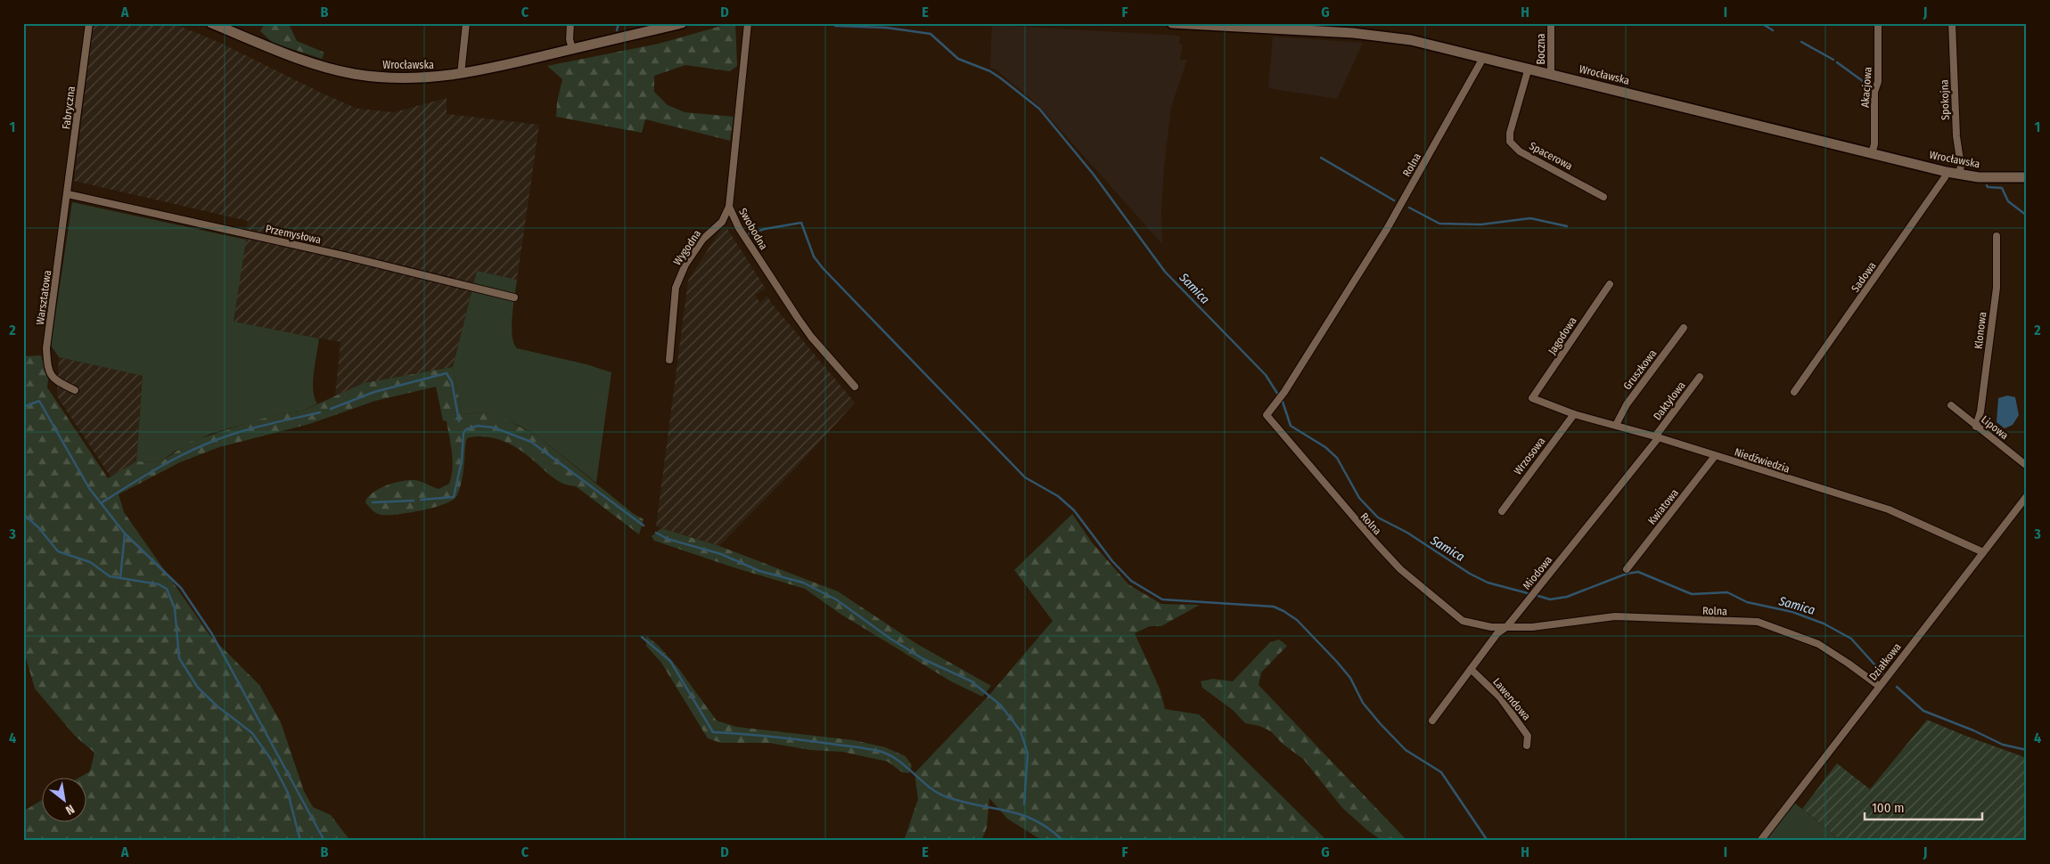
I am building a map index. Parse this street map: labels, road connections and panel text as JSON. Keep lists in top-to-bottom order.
{
  "streets": {
    "main road": ["Wrocławska"],
    "street": [
      "Boczna",
      "Akacjowa",
      "Spokojna",
      "Fabryczna",
      "Spacerowa",
      "Rolna",
      "Swobodna",
      "Przemysłowa",
      "Wygodna",
      "Sadowa",
      "Warsztatowa",
      "Klonowa",
      "Jagodowa",
      "Gruszkowa",
      "Daktylowa",
      "Lipowa",
      "Wrzosowa",
      "Niedźwiedzia",
      "Kwiatowa",
      "Miodowa",
      "Działkowa",
      "Lawendowa"
    ]
  },
  "crossings": [
    ["Boczna", "Wrocławska"],
    ["Wrocławska", "Akacjowa"],
    ["Wrocławska", "Spokojna"],
    ["Wrocławska", "Spacerowa"],
    ["Wrocławska", "Rolna"],
    ["Wrocławska", "Sadowa"],
    ["Fabryczna", "Przemysłowa"],
    ["Fabryczna", "Warsztatowa"],
    ["Rolna", "Miodowa"],
    ["Rolna", "Działkowa"],
    ["Swobodna", "Wygodna"],
    ["Przemysłowa", "Warsztatowa"],
    ["Klonowa", "Lipowa"],
    ["Jagodowa", "Niedźwiedzia"],
    ["Gruszkowa", "Niedźwiedzia"],
    ["Daktylowa", "Niedźwiedzia"],
    ["Daktylowa", "Miodowa"],
    ["Wrzosowa", "Niedźwiedzia"],
    ["Niedźwiedzia", "Kwiatowa"],
    ["Niedźwiedzia", "Miodowa"],
    ["Niedźwiedzia", "Działkowa"],
    ["Miodowa", "Lawendowa"]
  ],
  "water": ["Samica"],
  "scale_bar": "100 m",
  "north": "bottom right",
  "grid": {
    "columns": [
      "A",
      "B",
      "C",
      "D",
      "E",
      "F",
      "G",
      "H",
      "I",
      "J"
    ],
    "rows": [
      "1",
      "2",
      "3",
      "4"
    ]
  }
}
